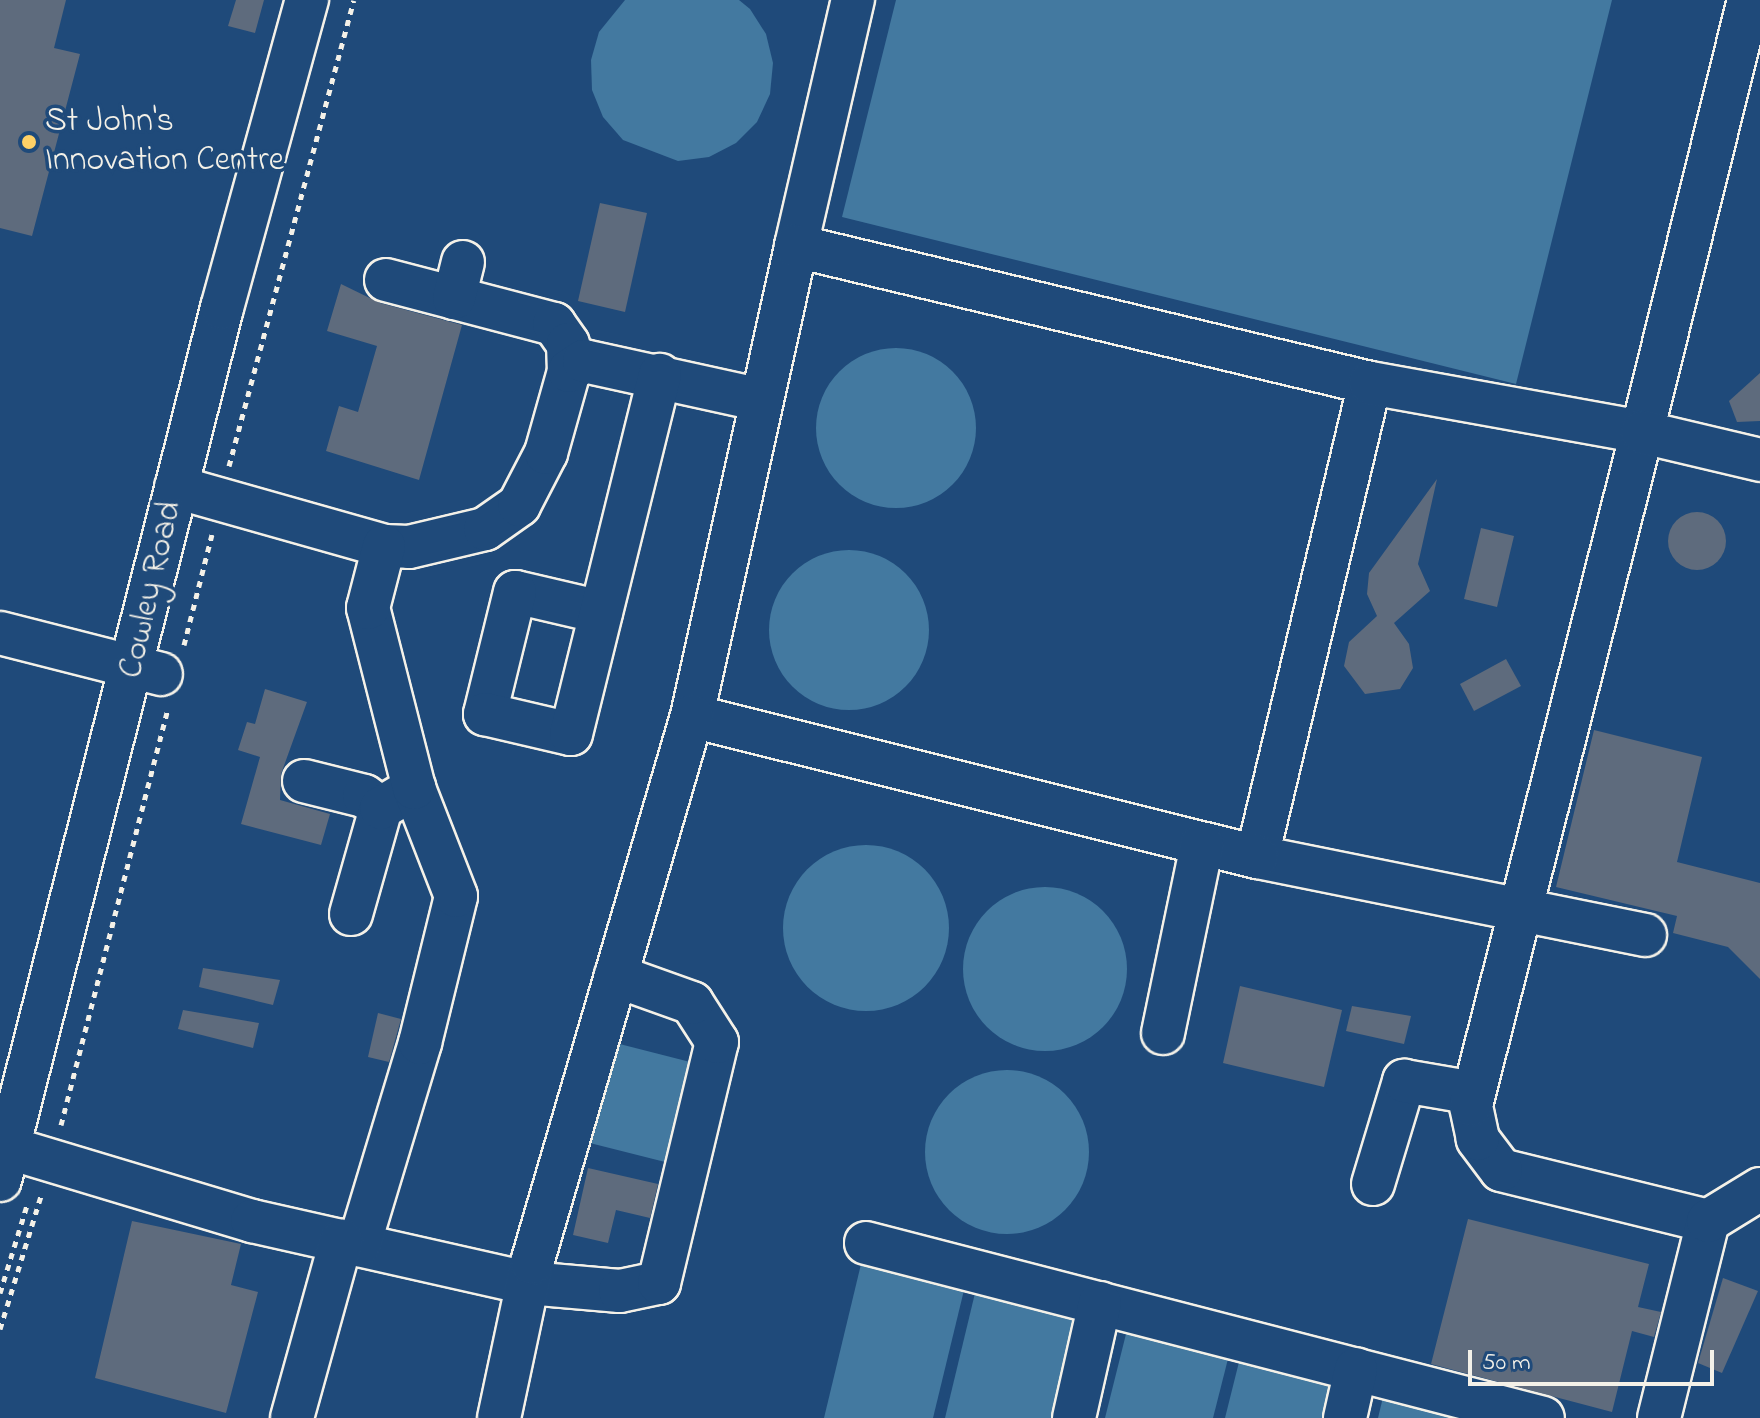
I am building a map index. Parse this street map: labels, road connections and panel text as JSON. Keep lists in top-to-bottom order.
{
  "streets": {
    "street": ["Cowley Road"]
  },
  "places": ["St John's Innovation Centre"],
  "scale_bar": "50 m"
}
